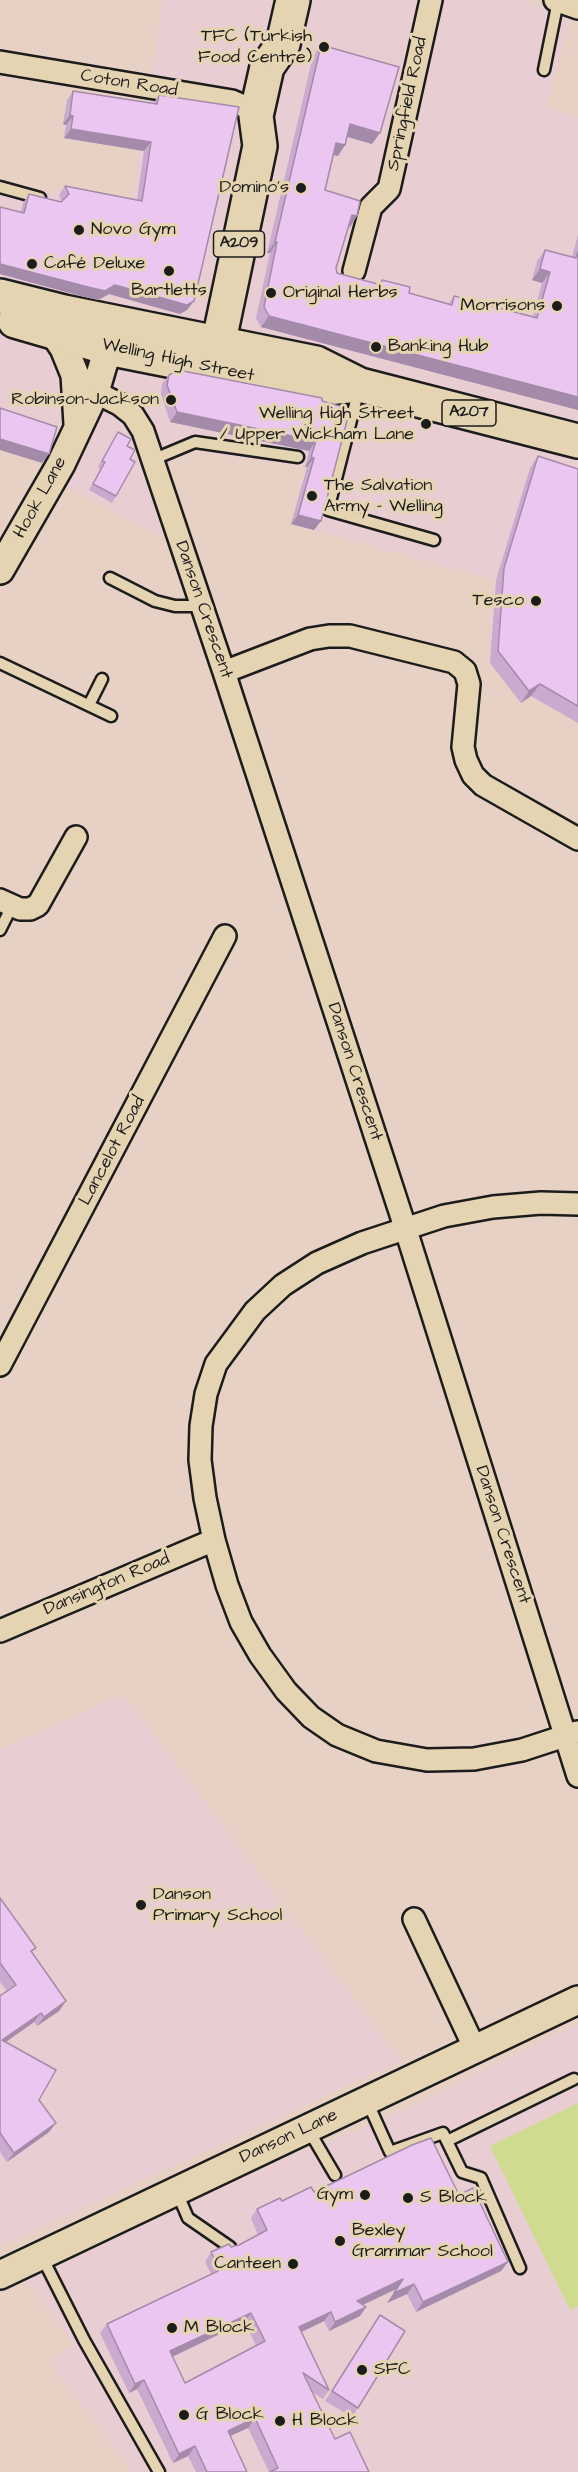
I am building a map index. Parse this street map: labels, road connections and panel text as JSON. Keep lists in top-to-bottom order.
{
  "streets": {
    "main road": ["A209", "Welling High Street", "A207"],
    "street": [
      "Coton Road",
      "Springfield Road",
      "Hook Lane",
      "Danson Crescent",
      "Lancelot Road",
      "Dansington Road",
      "Danson Lane"
    ]
  },
  "crossings": [
    ["Coton Road", "A209"],
    ["A209", "Welling High Street"],
    ["Welling High Street", "A207"],
    ["Welling High Street", "Hook Lane"],
    ["Hook Lane", "Danson Crescent"]
  ],
  "places": [
    "TFC (Turkish Food Centre)",
    "Domino's",
    "Novo Gym",
    "Café Deluxe",
    "Bartletts",
    "Original Herbs",
    "Morrisons",
    "Banking Hub",
    "Robinson-Jackson",
    "Welling High Street / Upper Wickham Lane",
    "The Salvation Army - Welling",
    "Tesco",
    "Danson Primary School",
    "Gym",
    "S Block",
    "Bexley Grammar School",
    "Canteen",
    "M Block",
    "SFC",
    "G Block",
    "H Block"
  ]
}
